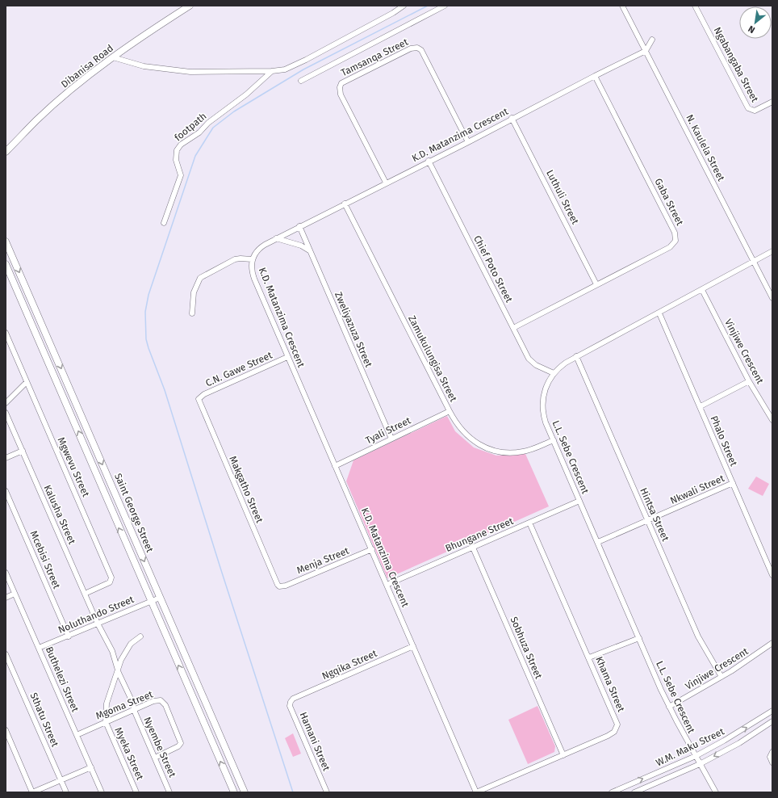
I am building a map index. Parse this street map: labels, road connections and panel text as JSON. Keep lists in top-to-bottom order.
{
  "streets": {
    "main road": ["Dibanisa Road", "Saint George Street"],
    "street": [
      "Tamsanqa Street",
      "Ngabangaba Street",
      "footpath",
      "K.D. Matanzima Crescent",
      "N. Kaulela Street",
      "Luthuli Street",
      "Gaba Street",
      "Chief Poto Street",
      "Zweliyazuza Street",
      "Vinjiwe Crescent",
      "Zamukulungisa Street",
      "C.N. Gawe Street",
      "Tyali Street",
      "Phalo Street",
      "L.L. Sebe Crescent",
      "Mgwevu Street",
      "Makgatho Street",
      "Nkwali Street",
      "Kalusha Street",
      "Hintsa Street",
      "Bhungane Street",
      "Mcebisi Street",
      "Menja Street",
      "Noluthando Street",
      "Sobhuza Street",
      "Ngqika Street",
      "Buthelezi Street",
      "Khama Street",
      "Mgoma Street",
      "Sthatu Street",
      "Hamani Street",
      "Nyembe Street",
      "W.M. Maku Street",
      "Myeka Street"
    ]
  },
  "crossings": [
    ["Tamsanqa Street", "K.D. Matanzima Crescent"],
    ["K.D. Matanzima Crescent", "N. Kaulela Street"],
    ["K.D. Matanzima Crescent", "Luthuli Street"],
    ["K.D. Matanzima Crescent", "Gaba Street"],
    ["K.D. Matanzima Crescent", "Chief Poto Street"],
    ["K.D. Matanzima Crescent", "Zweliyazuza Street"],
    ["K.D. Matanzima Crescent", "Zamukulungisa Street"],
    ["K.D. Matanzima Crescent", "C.N. Gawe Street"],
    ["K.D. Matanzima Crescent", "Tyali Street"],
    ["K.D. Matanzima Crescent", "Bhungane Street"],
    ["K.D. Matanzima Crescent", "Menja Street"],
    ["K.D. Matanzima Crescent", "Ngqika Street"],
    ["K.D. Matanzima Crescent", "Khama Street"],
    ["N. Kaulela Street", "L.L. Sebe Crescent"],
    ["Luthuli Street", "Gaba Street"],
    ["Gaba Street", "Chief Poto Street"],
    ["Chief Poto Street", "L.L. Sebe Crescent"],
    ["Zweliyazuza Street", "Tyali Street"],
    ["Vinjiwe Crescent", "L.L. Sebe Crescent"],
    ["Vinjiwe Crescent", "Hintsa Street"],
    ["Zamukulungisa Street", "Tyali Street"],
    ["Zamukulungisa Street", "L.L. Sebe Crescent"],
    ["C.N. Gawe Street", "Makgatho Street"],
    ["Phalo Street", "L.L. Sebe Crescent"],
    ["Phalo Street", "Nkwali Street"],
    ["L.L. Sebe Crescent", "Nkwali Street"],
    ["L.L. Sebe Crescent", "Hintsa Street"],
    ["L.L. Sebe Crescent", "Bhungane Street"],
    ["L.L. Sebe Crescent", "W.M. Maku Street"],
    ["Mgwevu Street", "Kalusha Street"],
    ["Makgatho Street", "Menja Street"],
    ["Nkwali Street", "Hintsa Street"],
    ["Saint George Street", "Noluthando Street"],
    ["Kalusha Street", "Noluthando Street"],
    ["Kalusha Street", "Nyembe Street"],
    ["Bhungane Street", "Sobhuza Street"],
    ["Bhungane Street", "Khama Street"],
    ["Mcebisi Street", "Noluthando Street"],
    ["Noluthando Street", "Buthelezi Street"],
    ["Sobhuza Street", "Khama Street"],
    ["Ngqika Street", "Hamani Street"],
    ["Buthelezi Street", "Mgoma Street"],
    ["Mgoma Street", "Nyembe Street"],
    ["Mgoma Street", "Myeka Street"]
  ],
  "north": "bottom left"
}
